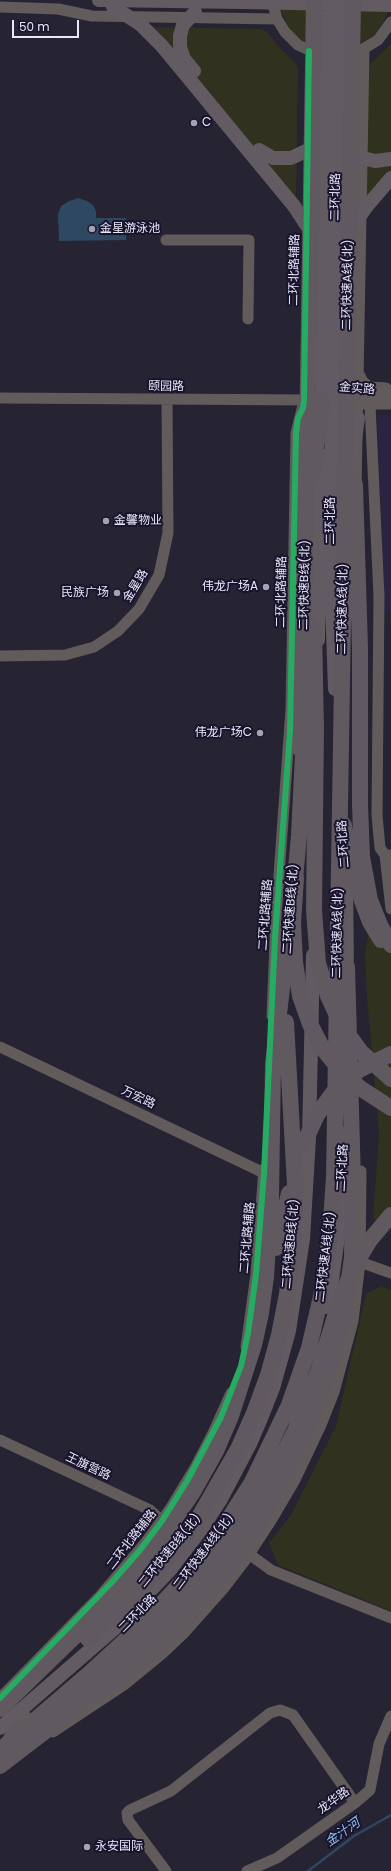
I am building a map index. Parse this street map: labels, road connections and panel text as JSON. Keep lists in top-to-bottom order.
{
  "streets": {
    "highway": ["二环快速A线(北)", "二环快速B线(北)"],
    "main road": ["二环北路"],
    "street": [
      "二环北路辅路",
      "颐园路",
      "金实路",
      "金星路",
      "万宏路",
      "王旗营路",
      "龙华路"
    ]
  },
  "crossings": [
    ["二环北路", "颐园路"],
    ["二环北路", "金实路"],
    ["二环北路辅路", "颐园路"],
    ["二环北路辅路", "二环快速B线(北)"],
    ["二环北路辅路", "万宏路"],
    ["二环北路辅路", "王旗营路"],
    ["颐园路", "金实路"],
    ["颐园路", "二环快速B线(北)"],
    ["颐园路", "金星路"]
  ],
  "water": ["金汁河"],
  "places": [
    "C",
    "金星游泳池",
    "金馨物业",
    "伟龙广场A",
    "民族广场",
    "伟龙广场C",
    "永安国际"
  ],
  "scale_bar": "50 m"
}
